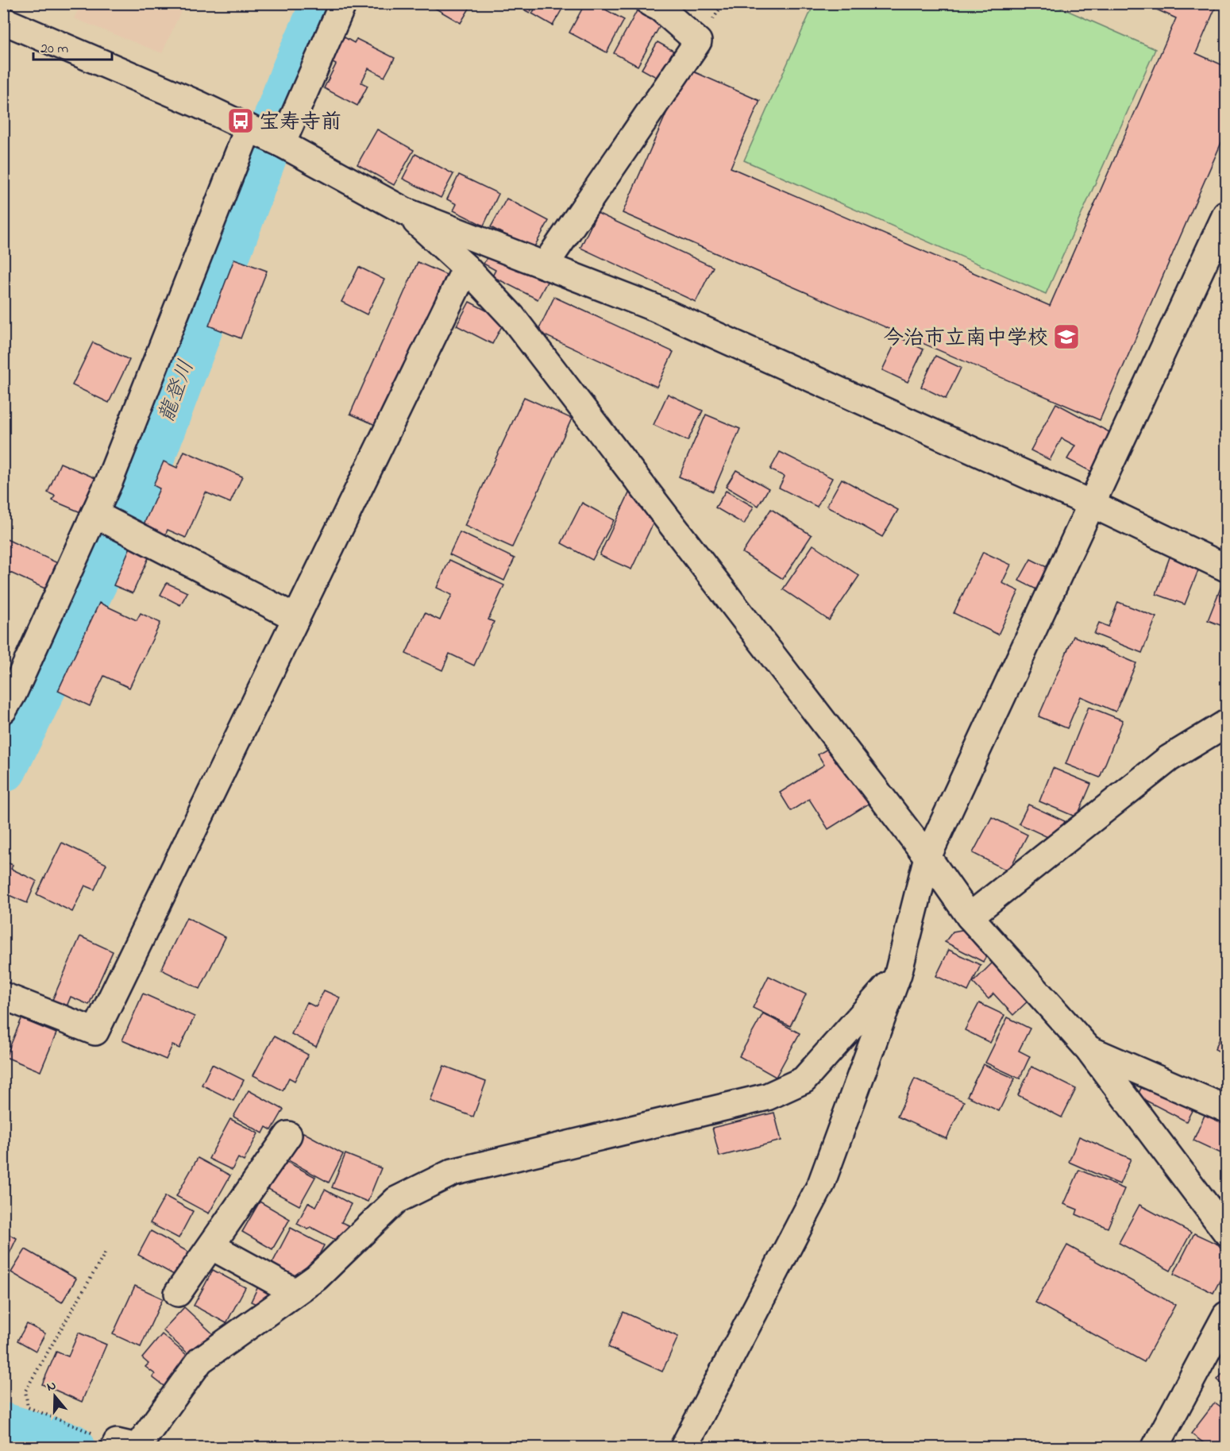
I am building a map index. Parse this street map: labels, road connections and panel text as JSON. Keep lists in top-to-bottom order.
{
  "water": ["龍登川"],
  "places": {
    "bus stop": ["宝寿寺前"],
    "school or university": ["今治市立南中学校"]
  },
  "scale_bar": "20 m",
  "north": "top"
}
